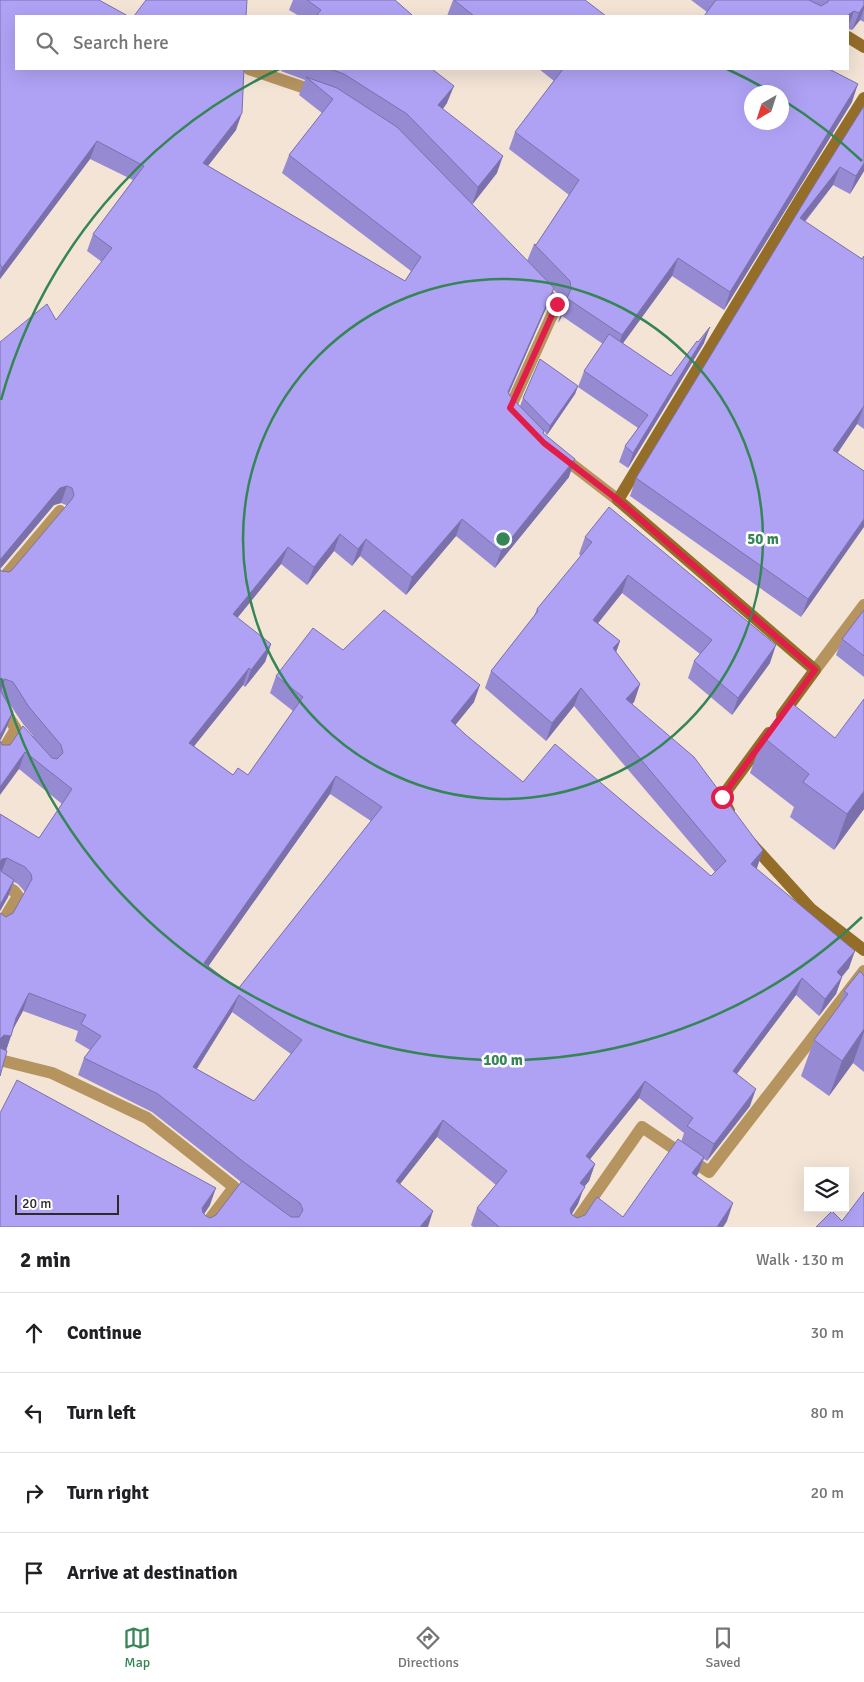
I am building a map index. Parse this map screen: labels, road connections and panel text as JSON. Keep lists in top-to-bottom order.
{
  "scale_bar": "20 m",
  "north": "bottom left",
  "page": {
    "search": "Search here",
    "scale": "20 m",
    "heading": ["2 min", "Walk · 130 m"],
    "list": [
      ["Continue", "30 m"],
      ["Turn left", "80 m"],
      ["Turn right", "20 m"],
      "Arrive at destination"
    ],
    "nav": ["Map", "Directions", "Saved"]
  },
  "rings": ["50 m", "100 m"]
}
